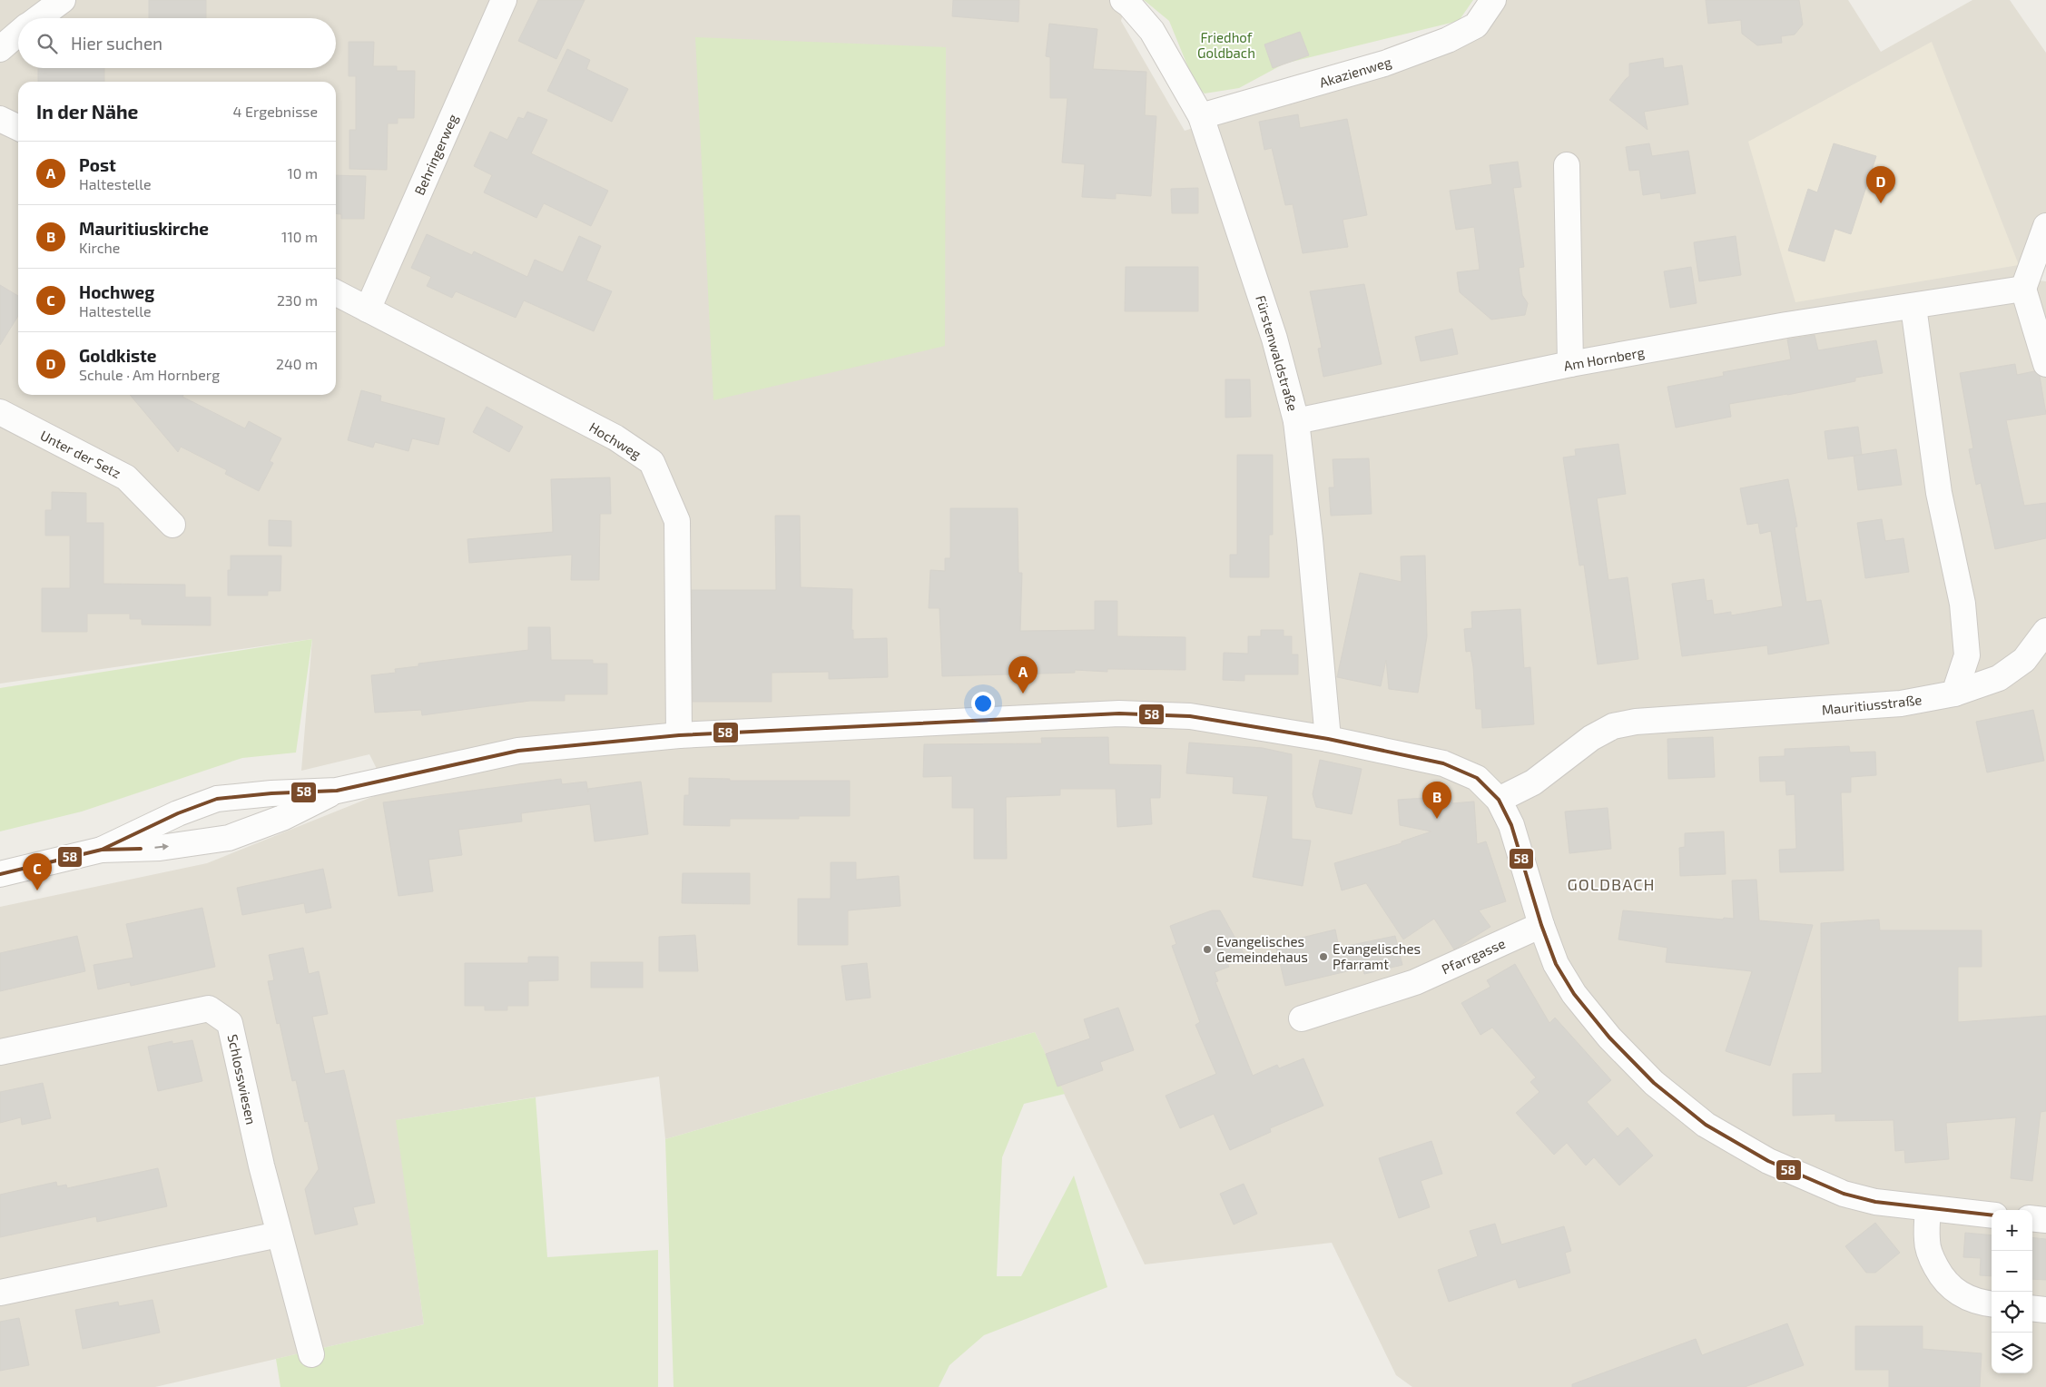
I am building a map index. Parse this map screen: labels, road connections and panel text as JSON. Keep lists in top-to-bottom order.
{
  "streets": {
    "street": [
      "Akazienweg",
      "Behringerweg",
      "Fürstenwaldstraße",
      "Am Hornberg",
      "Hochweg",
      "Unter der Setz",
      "Mauritiusstraße",
      "Pfarrgasse",
      "Schlosswiesen"
    ]
  },
  "crossings": [
    ["Akazienweg", "Fürstenwaldstraße"],
    ["Behringerweg", "Hochweg"],
    ["Fürstenwaldstraße", "Am Hornberg"]
  ],
  "districts": ["GOLDBACH"],
  "parks": ["Friedhof Goldbach"],
  "places": ["Evangelisches Gemeindehaus", "Evangelisches Pfarramt"],
  "lines": ["transit line 58"],
  "page": {
    "search": "Hier suchen",
    "heading": ["In der Nähe", "4 Ergebnisse"],
    "list": [
      {
        "mark": "A",
        "name": "Post",
        "note": "Haltestelle",
        "value": "10 m"
      },
      {
        "mark": "B",
        "name": "Mauritiuskirche",
        "note": "Kirche",
        "value": "110 m"
      },
      {
        "mark": "C",
        "name": "Hochweg",
        "note": "Haltestelle",
        "value": "230 m"
      },
      {
        "mark": "D",
        "name": "Goldkiste",
        "note": "Schule · Am Hornberg",
        "value": "240 m"
      }
    ],
    "pins": [
      "D",
      "A",
      "B",
      "C"
    ],
    "map_buttons": ["+", "−"]
  }
}
